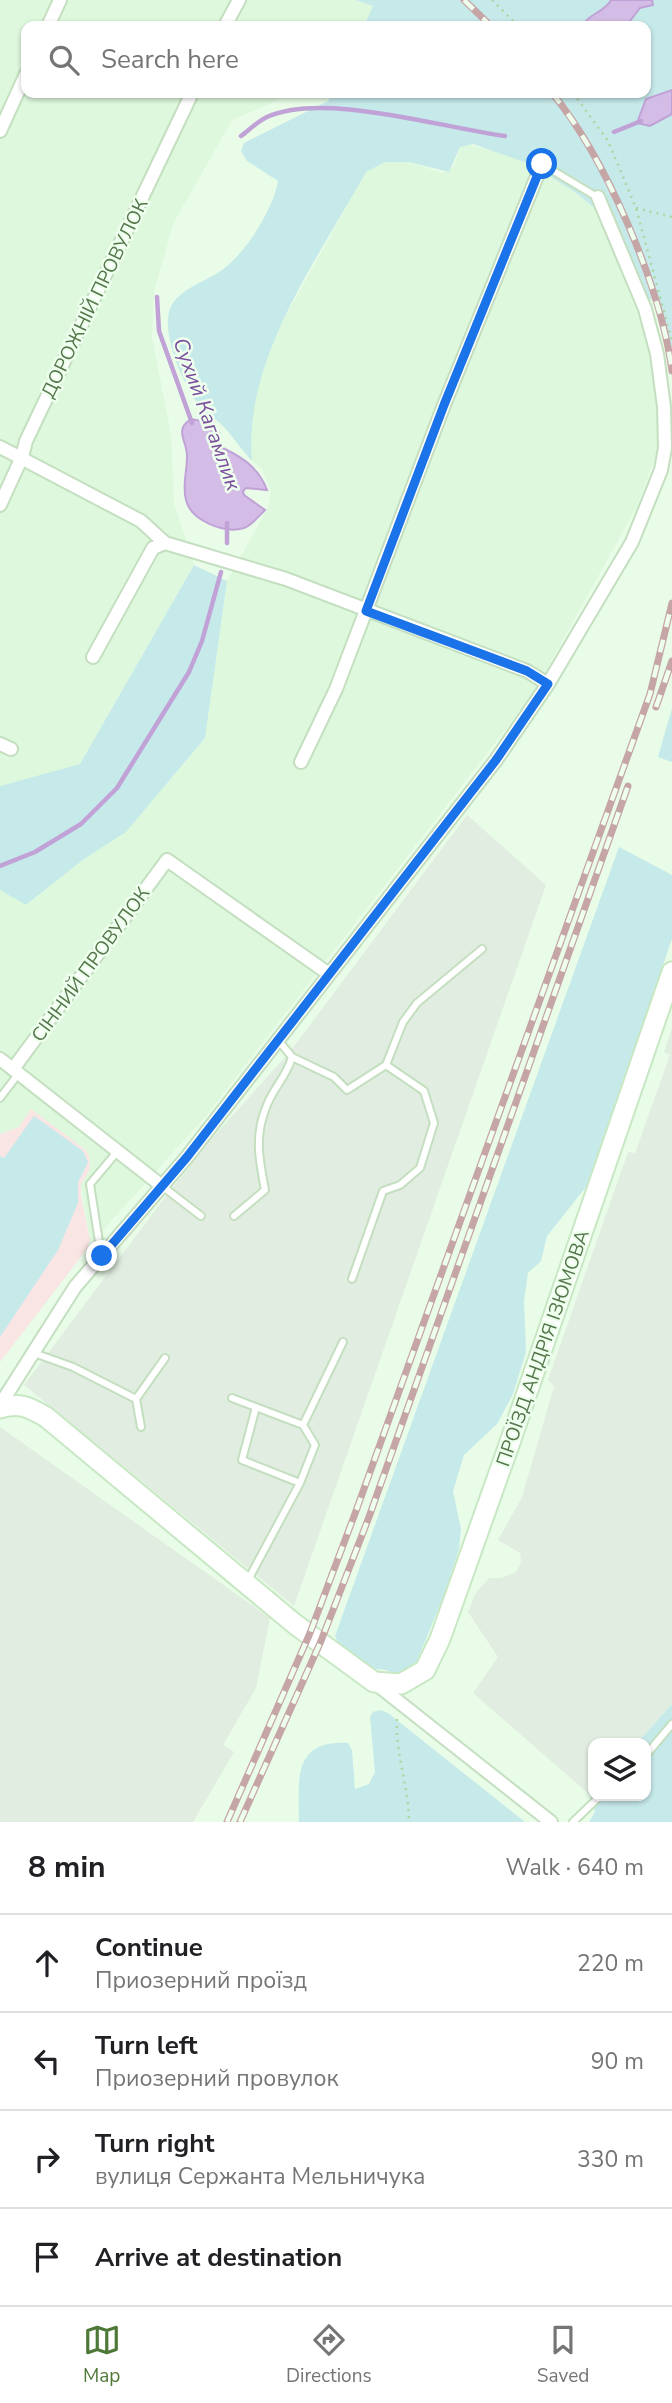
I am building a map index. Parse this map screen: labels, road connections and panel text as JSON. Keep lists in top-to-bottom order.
{
  "streets": {
    "street": ["ДОРОЖНІЙ ПРОВУЛОК", "СІННИЙ ПРОВУЛОК", "ПРОЇЗД АНДРІЯ ІЗЮМОВА"]
  },
  "water": ["Сухий Кагамлик"],
  "page": {
    "search": "Search here",
    "heading": ["8 min", "Walk · 640 m"],
    "list": [
      ["Continue", "Приозерний проїзд", "220 m"],
      ["Turn left", "Приозерний провулок", "90 m"],
      ["Turn right", "вулиця Сержанта Мельничука", "330 m"],
      "Arrive at destination"
    ],
    "nav": ["Map", "Directions", "Saved"]
  }
}
